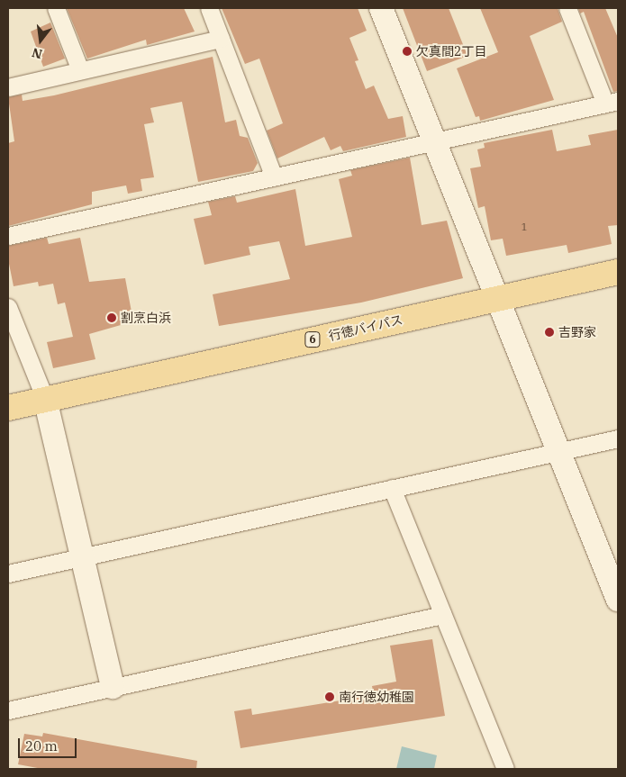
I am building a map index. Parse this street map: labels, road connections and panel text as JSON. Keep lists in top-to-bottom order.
{
  "streets": {
    "main road": ["行徳バイパス", "6"]
  },
  "places": [
    "欠真間2丁目",
    "割烹白浜",
    "吉野家",
    "南行徳幼稚園"
  ],
  "house_numbers": ["1"],
  "scale_bar": "20 m",
  "north": "bottom"
}
